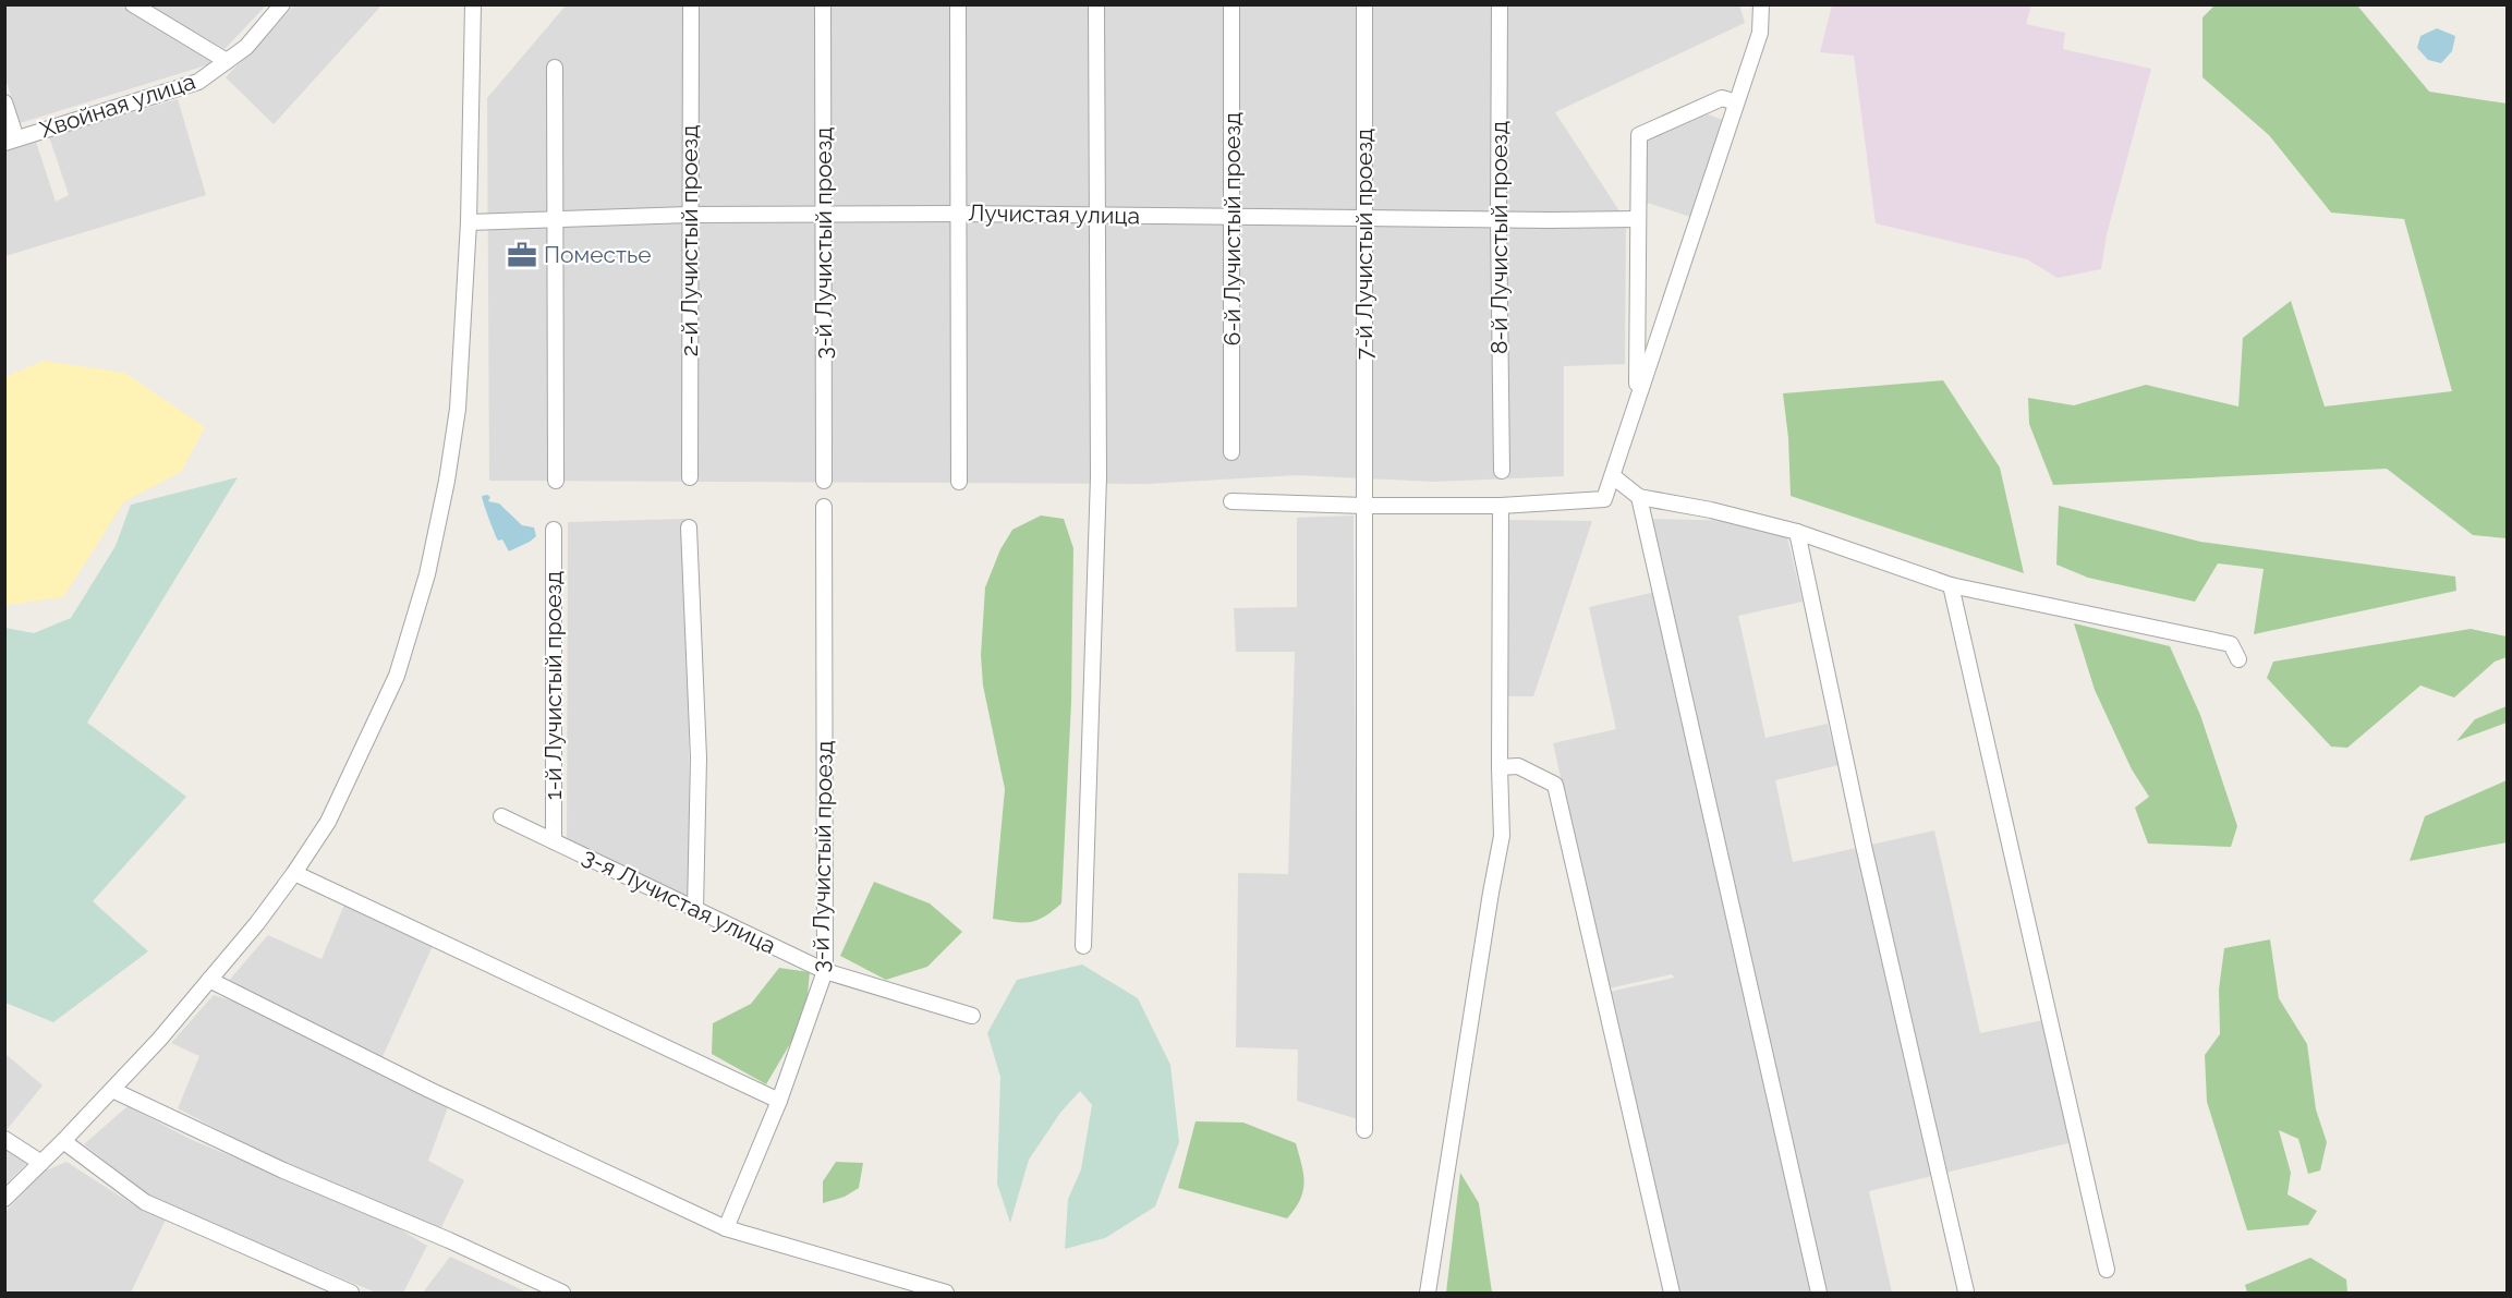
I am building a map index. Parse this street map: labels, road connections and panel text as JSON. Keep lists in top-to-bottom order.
{
  "streets": {
    "street": [
      "Хвойная улица",
      "Лучистая улица",
      "6-й Лучистый проезд",
      "8-й Лучистый проезд",
      "2-й Лучистый проезд",
      "3-й Лучистый проезд",
      "7-й Лучистый проезд",
      "1-й Лучистый проезд",
      "3-я Лучистая улица"
    ]
  },
  "crossings": [
    ["Лучистая улица", "6-й Лучистый проезд"],
    ["Лучистая улица", "8-й Лучистый проезд"],
    ["Лучистая улица", "2-й Лучистый проезд"],
    ["Лучистая улица", "3-й Лучистый проезд"],
    ["Лучистая улица", "7-й Лучистый проезд"],
    ["3-й Лучистый проезд", "3-я Лучистая улица"],
    ["1-й Лучистый проезд", "3-я Лучистая улица"]
  ],
  "places": {
    "office": ["Поместье"]
  }
}
